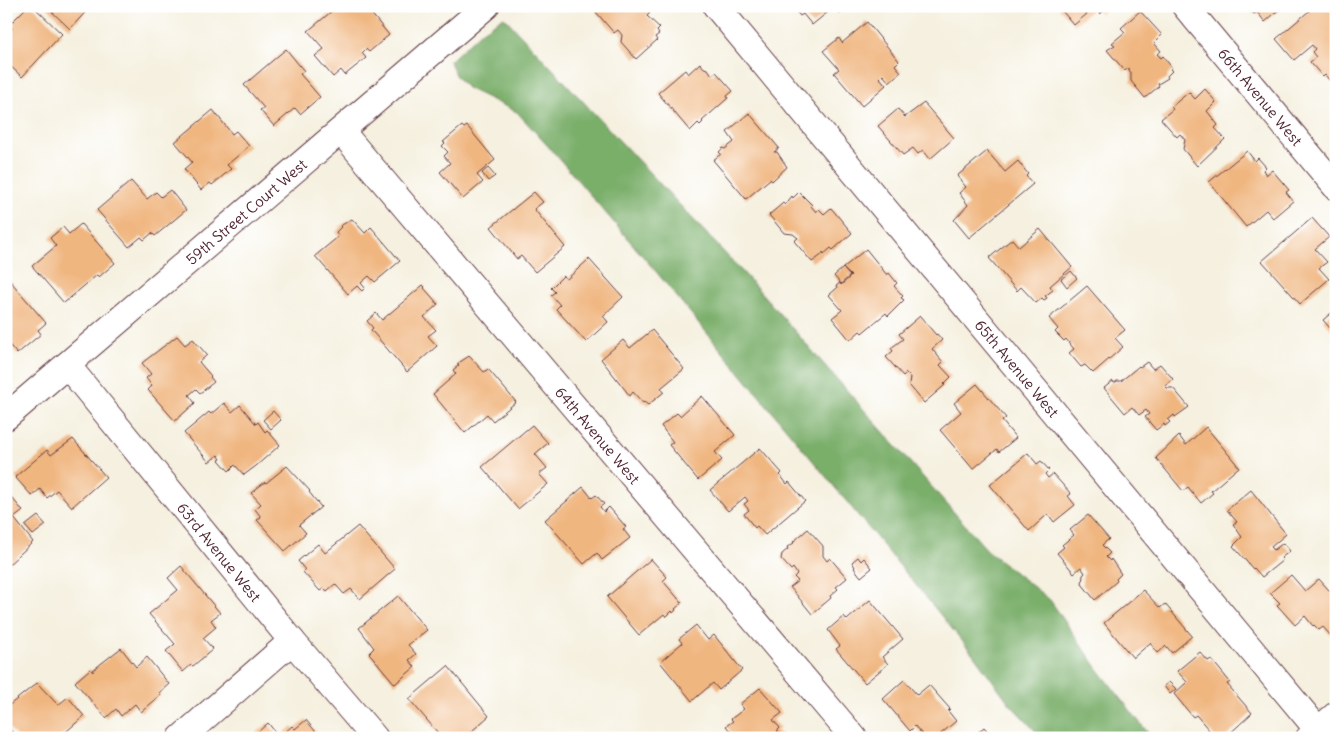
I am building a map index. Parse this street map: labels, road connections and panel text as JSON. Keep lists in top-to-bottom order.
{
  "streets": {
    "street": [
      "66th Avenue West",
      "59th Street Court West",
      "65th Avenue West",
      "64th Avenue West",
      "63rd Avenue West"
    ]
  },
  "crossings": [
    ["59th Street Court West", "64th Avenue West"],
    ["59th Street Court West", "63rd Avenue West"]
  ]
}
